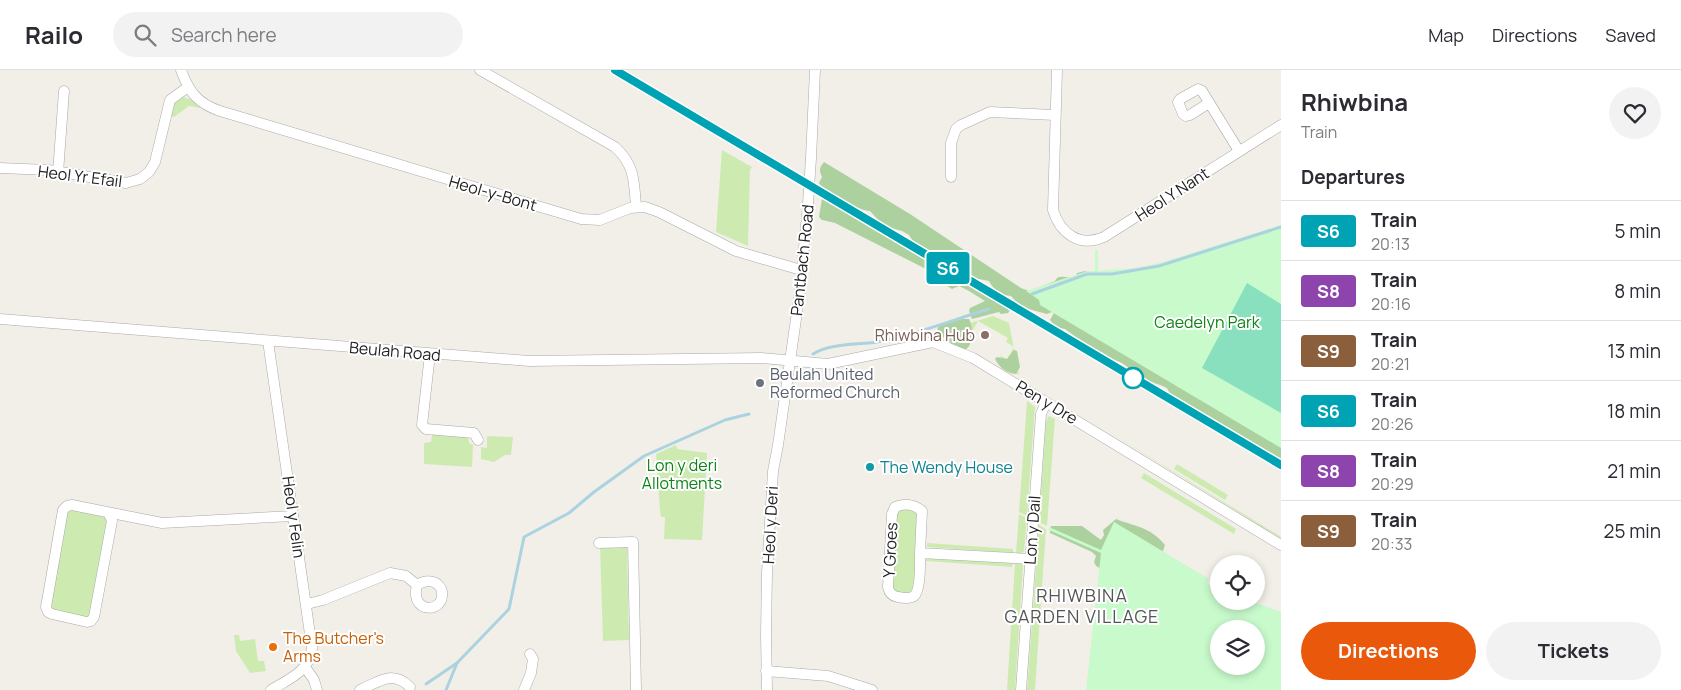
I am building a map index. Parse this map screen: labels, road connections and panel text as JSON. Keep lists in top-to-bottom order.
{
  "streets": {
    "street": [
      "Heol Yr Efail",
      "Heol-y-Bont",
      "Heol Y Nant",
      "Pantbach Road",
      "Beulah Road",
      "Pen y Dre",
      "Heol y Felin",
      "Heol y Deri",
      "Lon y Dail",
      "Y Groes"
    ]
  },
  "crossings": [
    ["Heol Yr Efail", "Heol-y-Bont"],
    ["Pantbach Road", "Beulah Road"],
    ["Pantbach Road", "Pen y Dre"],
    ["Pantbach Road", "Heol y Deri"],
    ["Beulah Road", "Pen y Dre"],
    ["Beulah Road", "Heol y Felin"],
    ["Beulah Road", "Heol y Deri"],
    ["Pen y Dre", "Heol y Deri"],
    ["Pen y Dre", "Lon y Dail"],
    ["Lon y Dail", "Y Groes"]
  ],
  "districts": ["RHIWBINA GARDEN VILLAGE"],
  "parks": ["Caedelyn Park", "Lon y deri Allotments"],
  "places": [
    "Rhiwbina Hub",
    "Beulah United Reformed Church",
    "The Wendy House",
    "The Butcher's Arms"
  ],
  "page": {
    "header": "Railo",
    "search": "Search here",
    "nav": ["Map", "Directions", "Saved"],
    "on_map": "S6",
    "heading": [
      ["Rhiwbina", "Train"],
      "Departures"
    ],
    "list": [
      {
        "mark": "S6",
        "name": "Train",
        "note": "20:13",
        "value": "5 min"
      },
      {
        "mark": "S8",
        "name": "Train",
        "note": "20:16",
        "value": "8 min"
      },
      {
        "mark": "S9",
        "name": "Train",
        "note": "20:21",
        "value": "13 min"
      },
      {
        "mark": "S6",
        "name": "Train",
        "note": "20:26",
        "value": "18 min"
      },
      {
        "mark": "S8",
        "name": "Train",
        "note": "20:29",
        "value": "21 min"
      },
      {
        "mark": "S9",
        "name": "Train",
        "note": "20:33",
        "value": "25 min"
      }
    ],
    "buttons": ["Directions", "Tickets"]
  }
}
